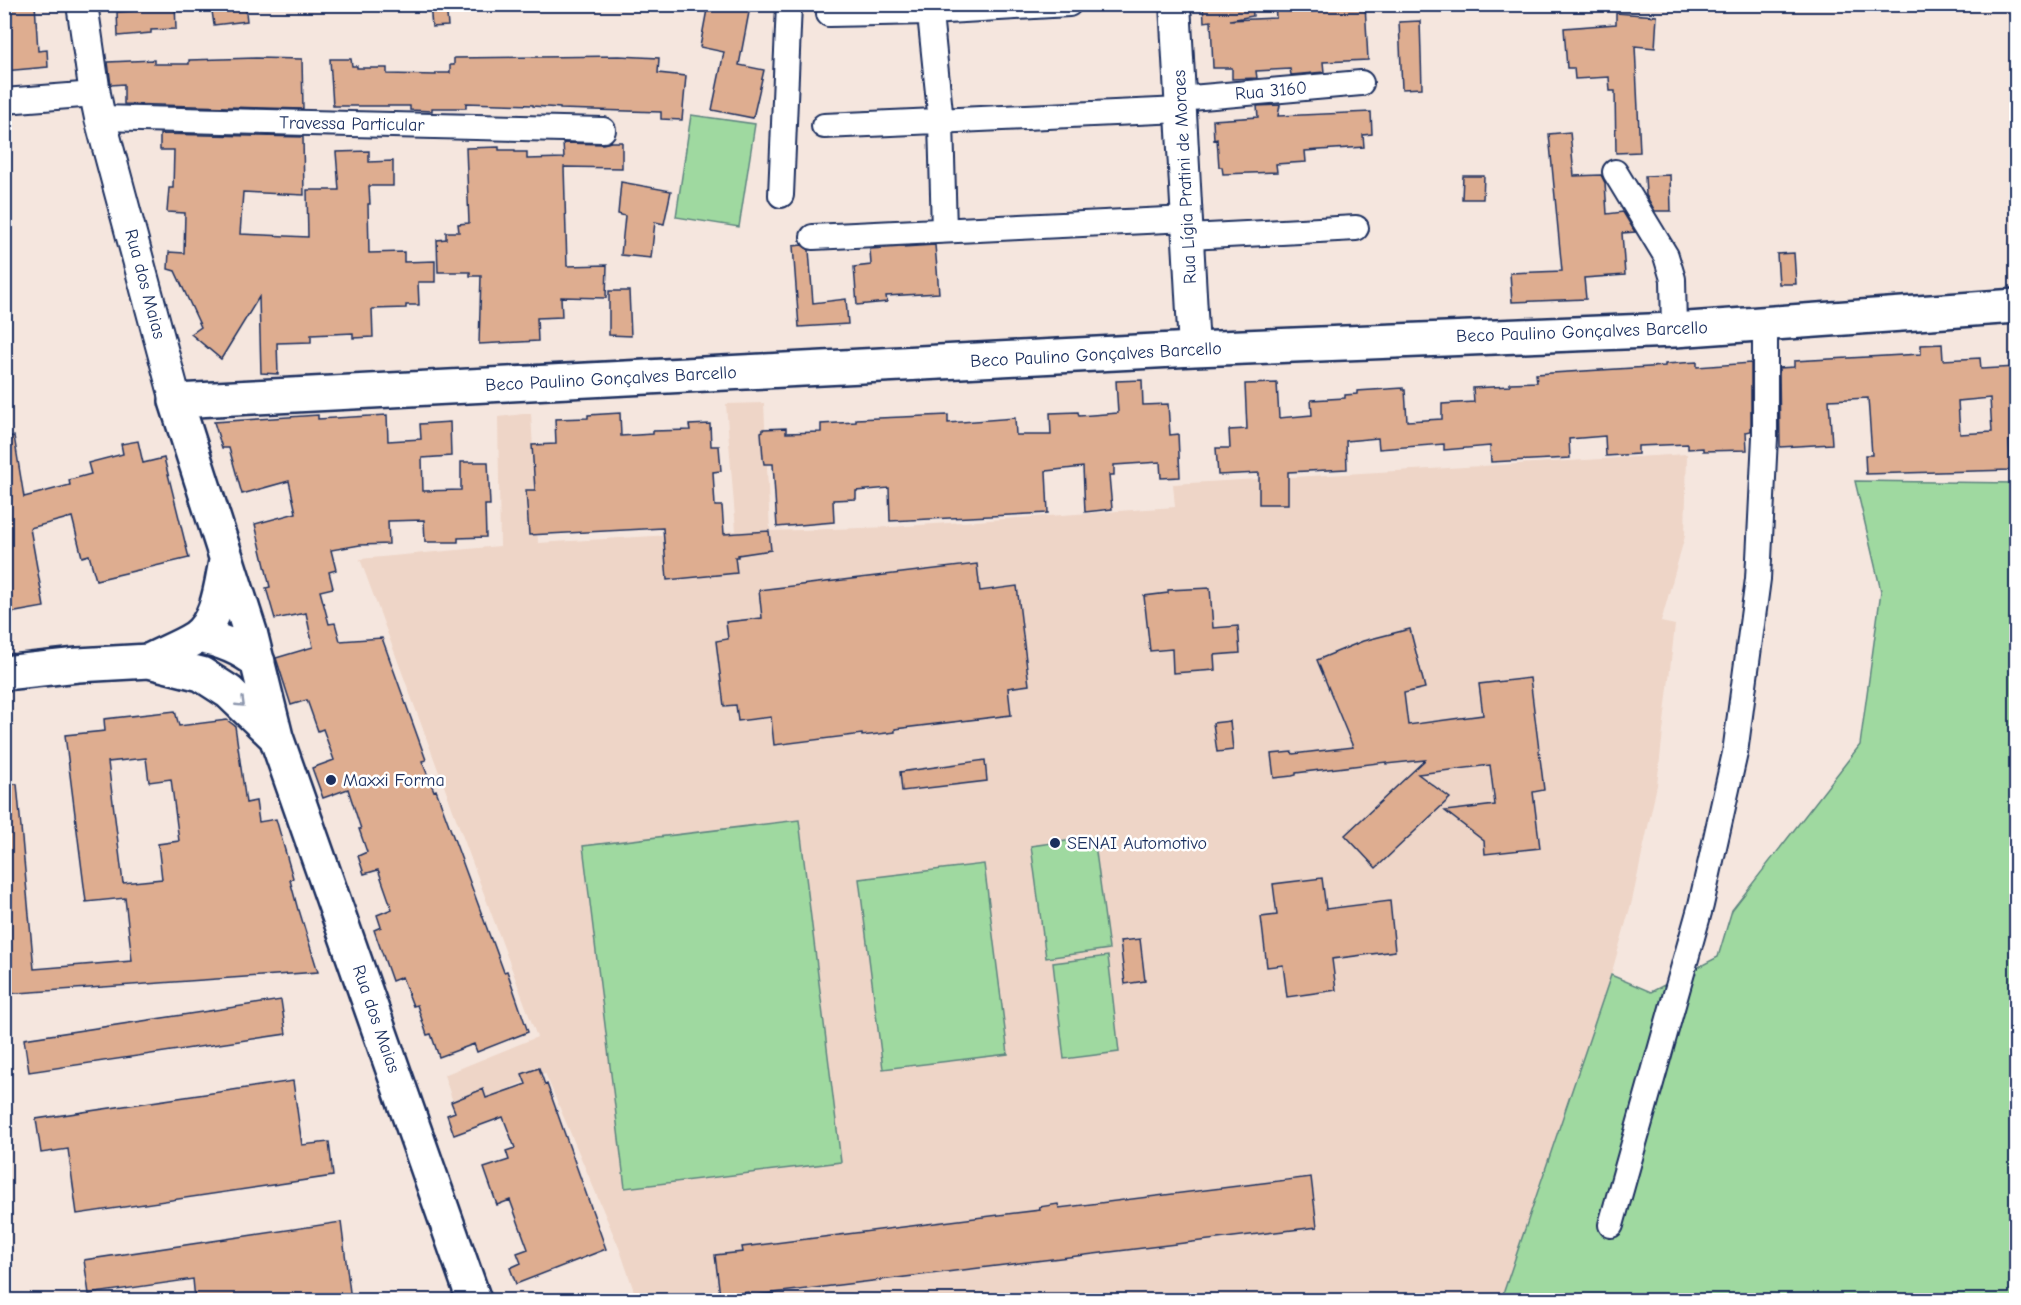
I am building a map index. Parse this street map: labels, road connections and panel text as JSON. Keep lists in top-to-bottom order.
{
  "streets": {
    "main road": ["Rua dos Maias", "Beco Paulino Gonçalves Barcello"],
    "street": ["Rua 3160", "Travessa Particular", "Rua Lígia Pratini de Moraes"]
  },
  "crossings": [
    ["Rua 3160", "Rua Lígia Pratini de Moraes"],
    ["Travessa Particular", "Rua dos Maias"],
    ["Rua Lígia Pratini de Moraes", "Beco Paulino Gonçalves Barcello"],
    ["Rua dos Maias", "Beco Paulino Gonçalves Barcello"]
  ],
  "places": ["Maxxi Forma", "SENAI Automotivo"]
}
